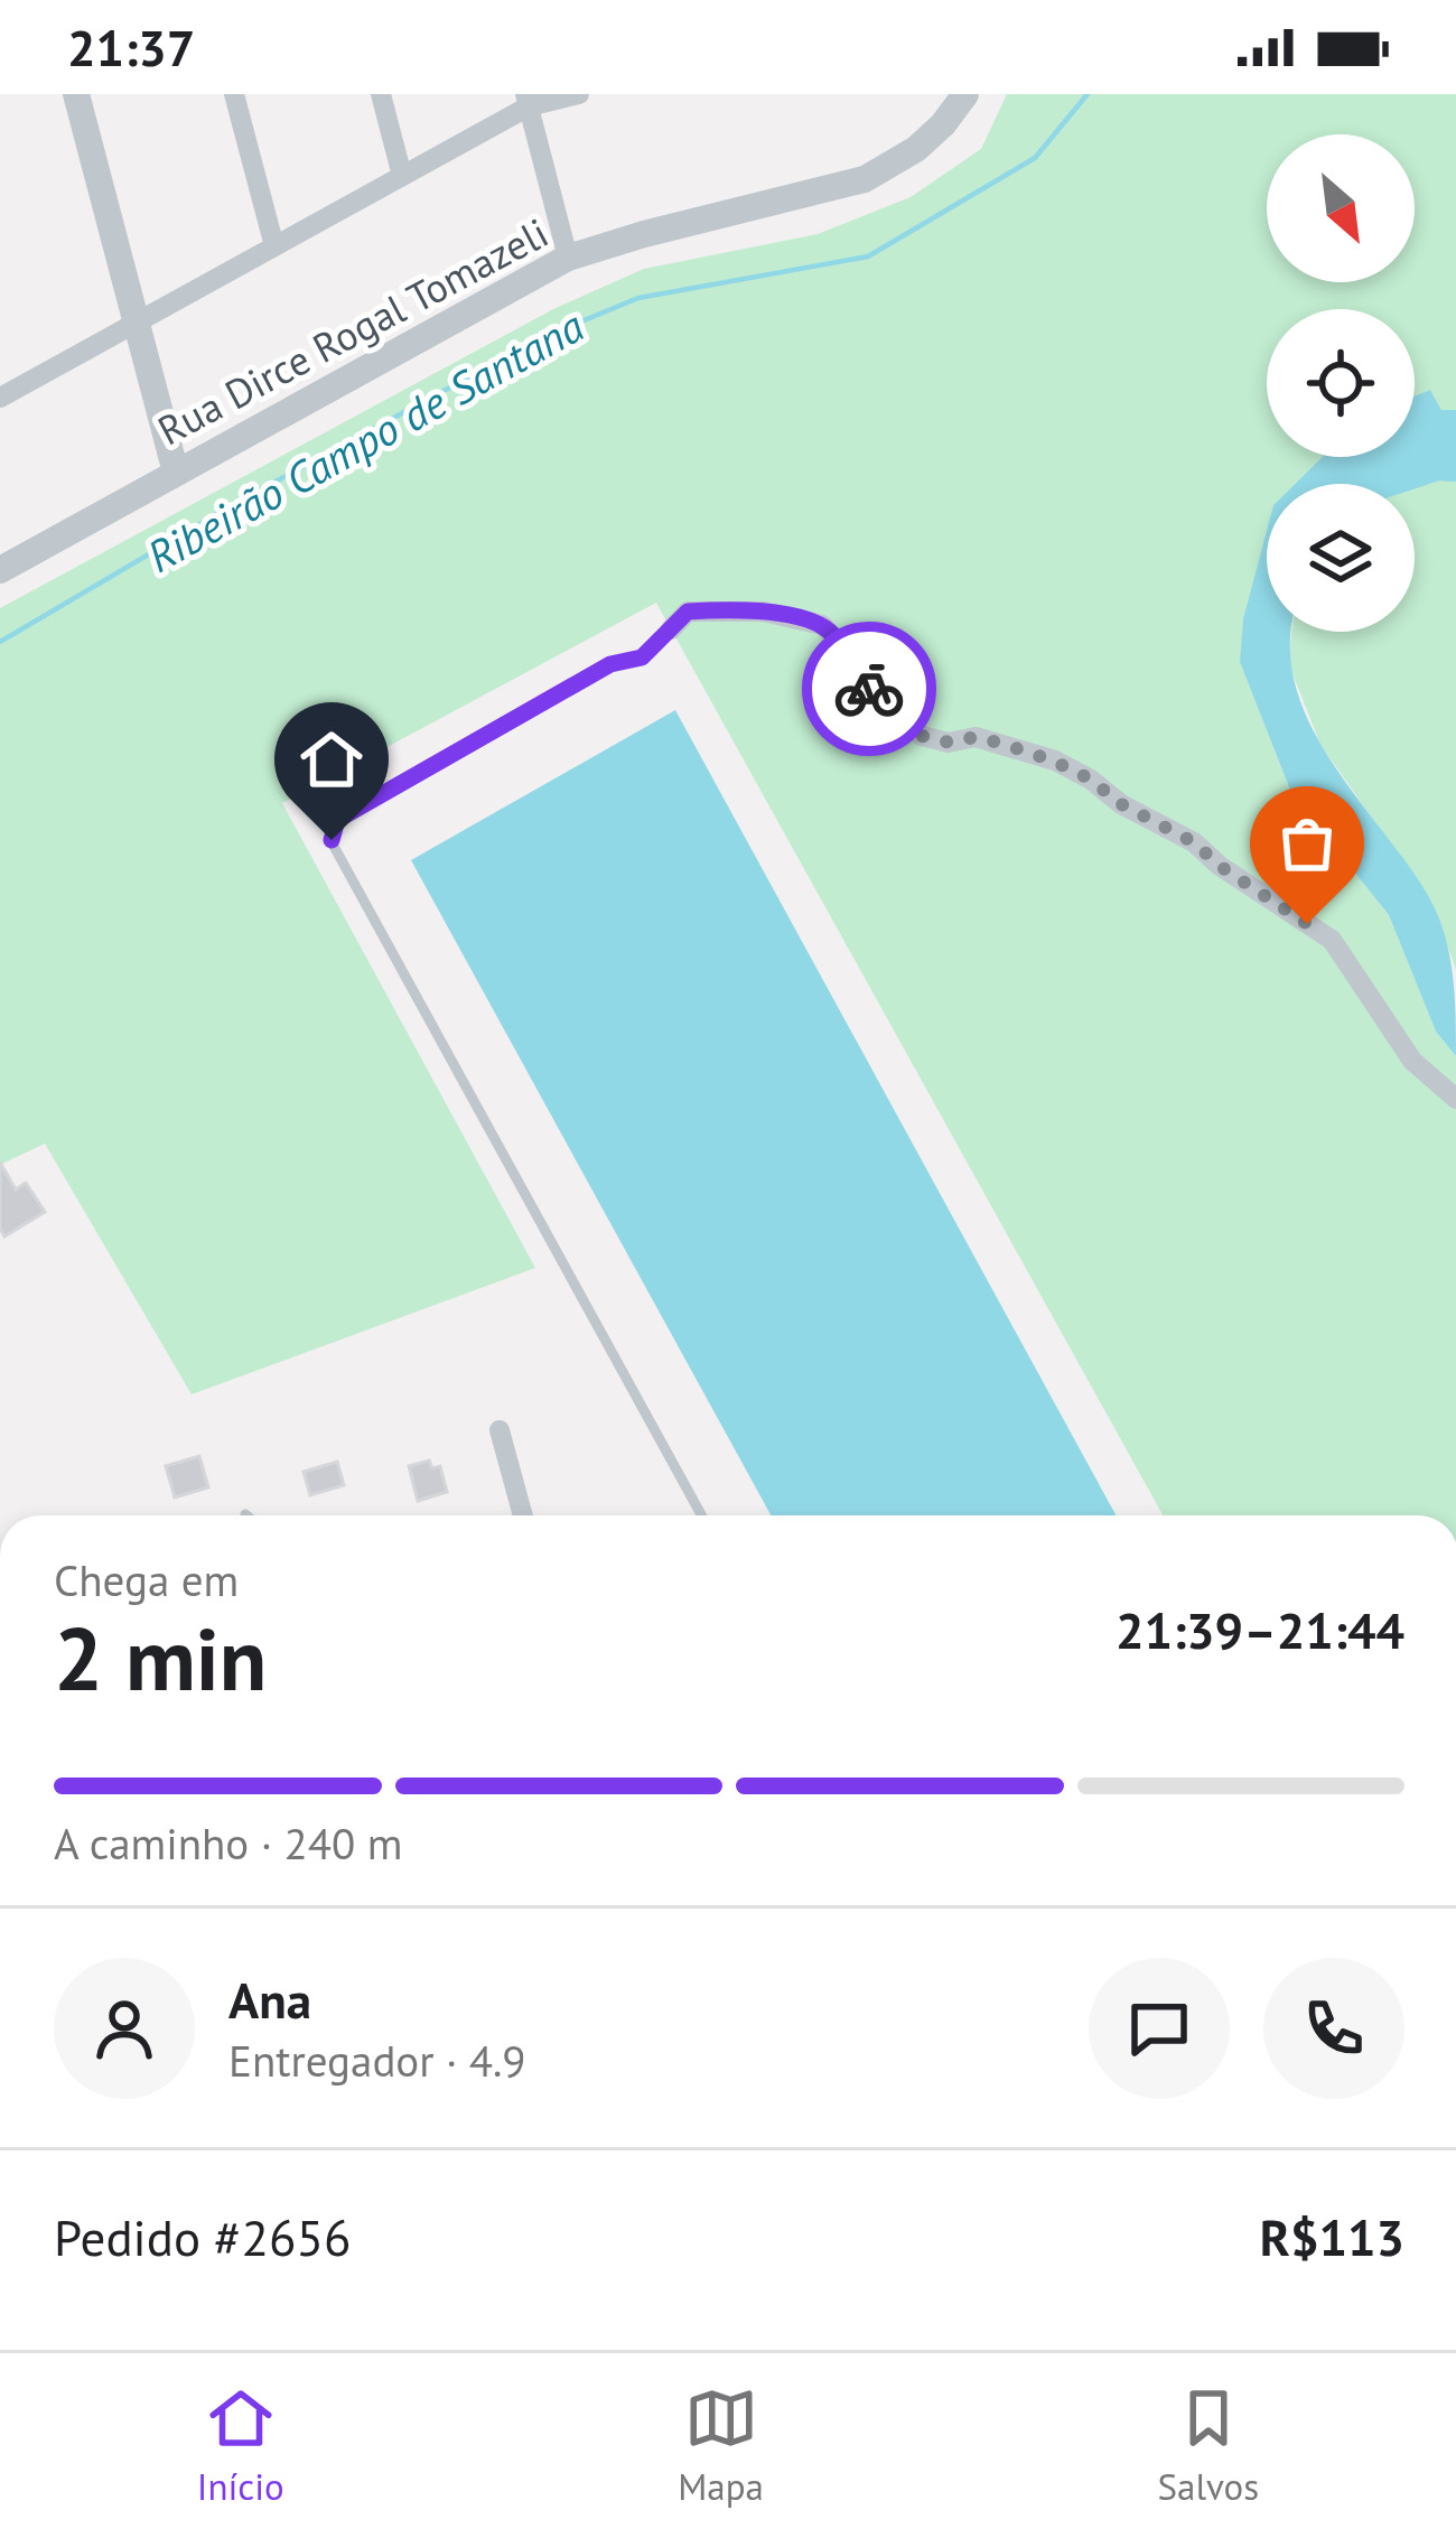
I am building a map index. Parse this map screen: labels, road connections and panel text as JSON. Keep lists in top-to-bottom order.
{
  "streets": {
    "street": ["Rua Dirce Rogal Tomazeli"]
  },
  "water": ["Ribeirão Campo de Santana"],
  "north": "bottom right",
  "page": {
    "status": "21:37",
    "heading": ["2 min", "Chega em", "21:39–21:44"],
    "panel": [
      "Ana",
      "Entregador · 4.9",
      "Pedido #2656",
      "R$113"
    ],
    "bar": "A caminho · 240 m",
    "tabs": ["Início", "Mapa", "Salvos"]
  }
}
